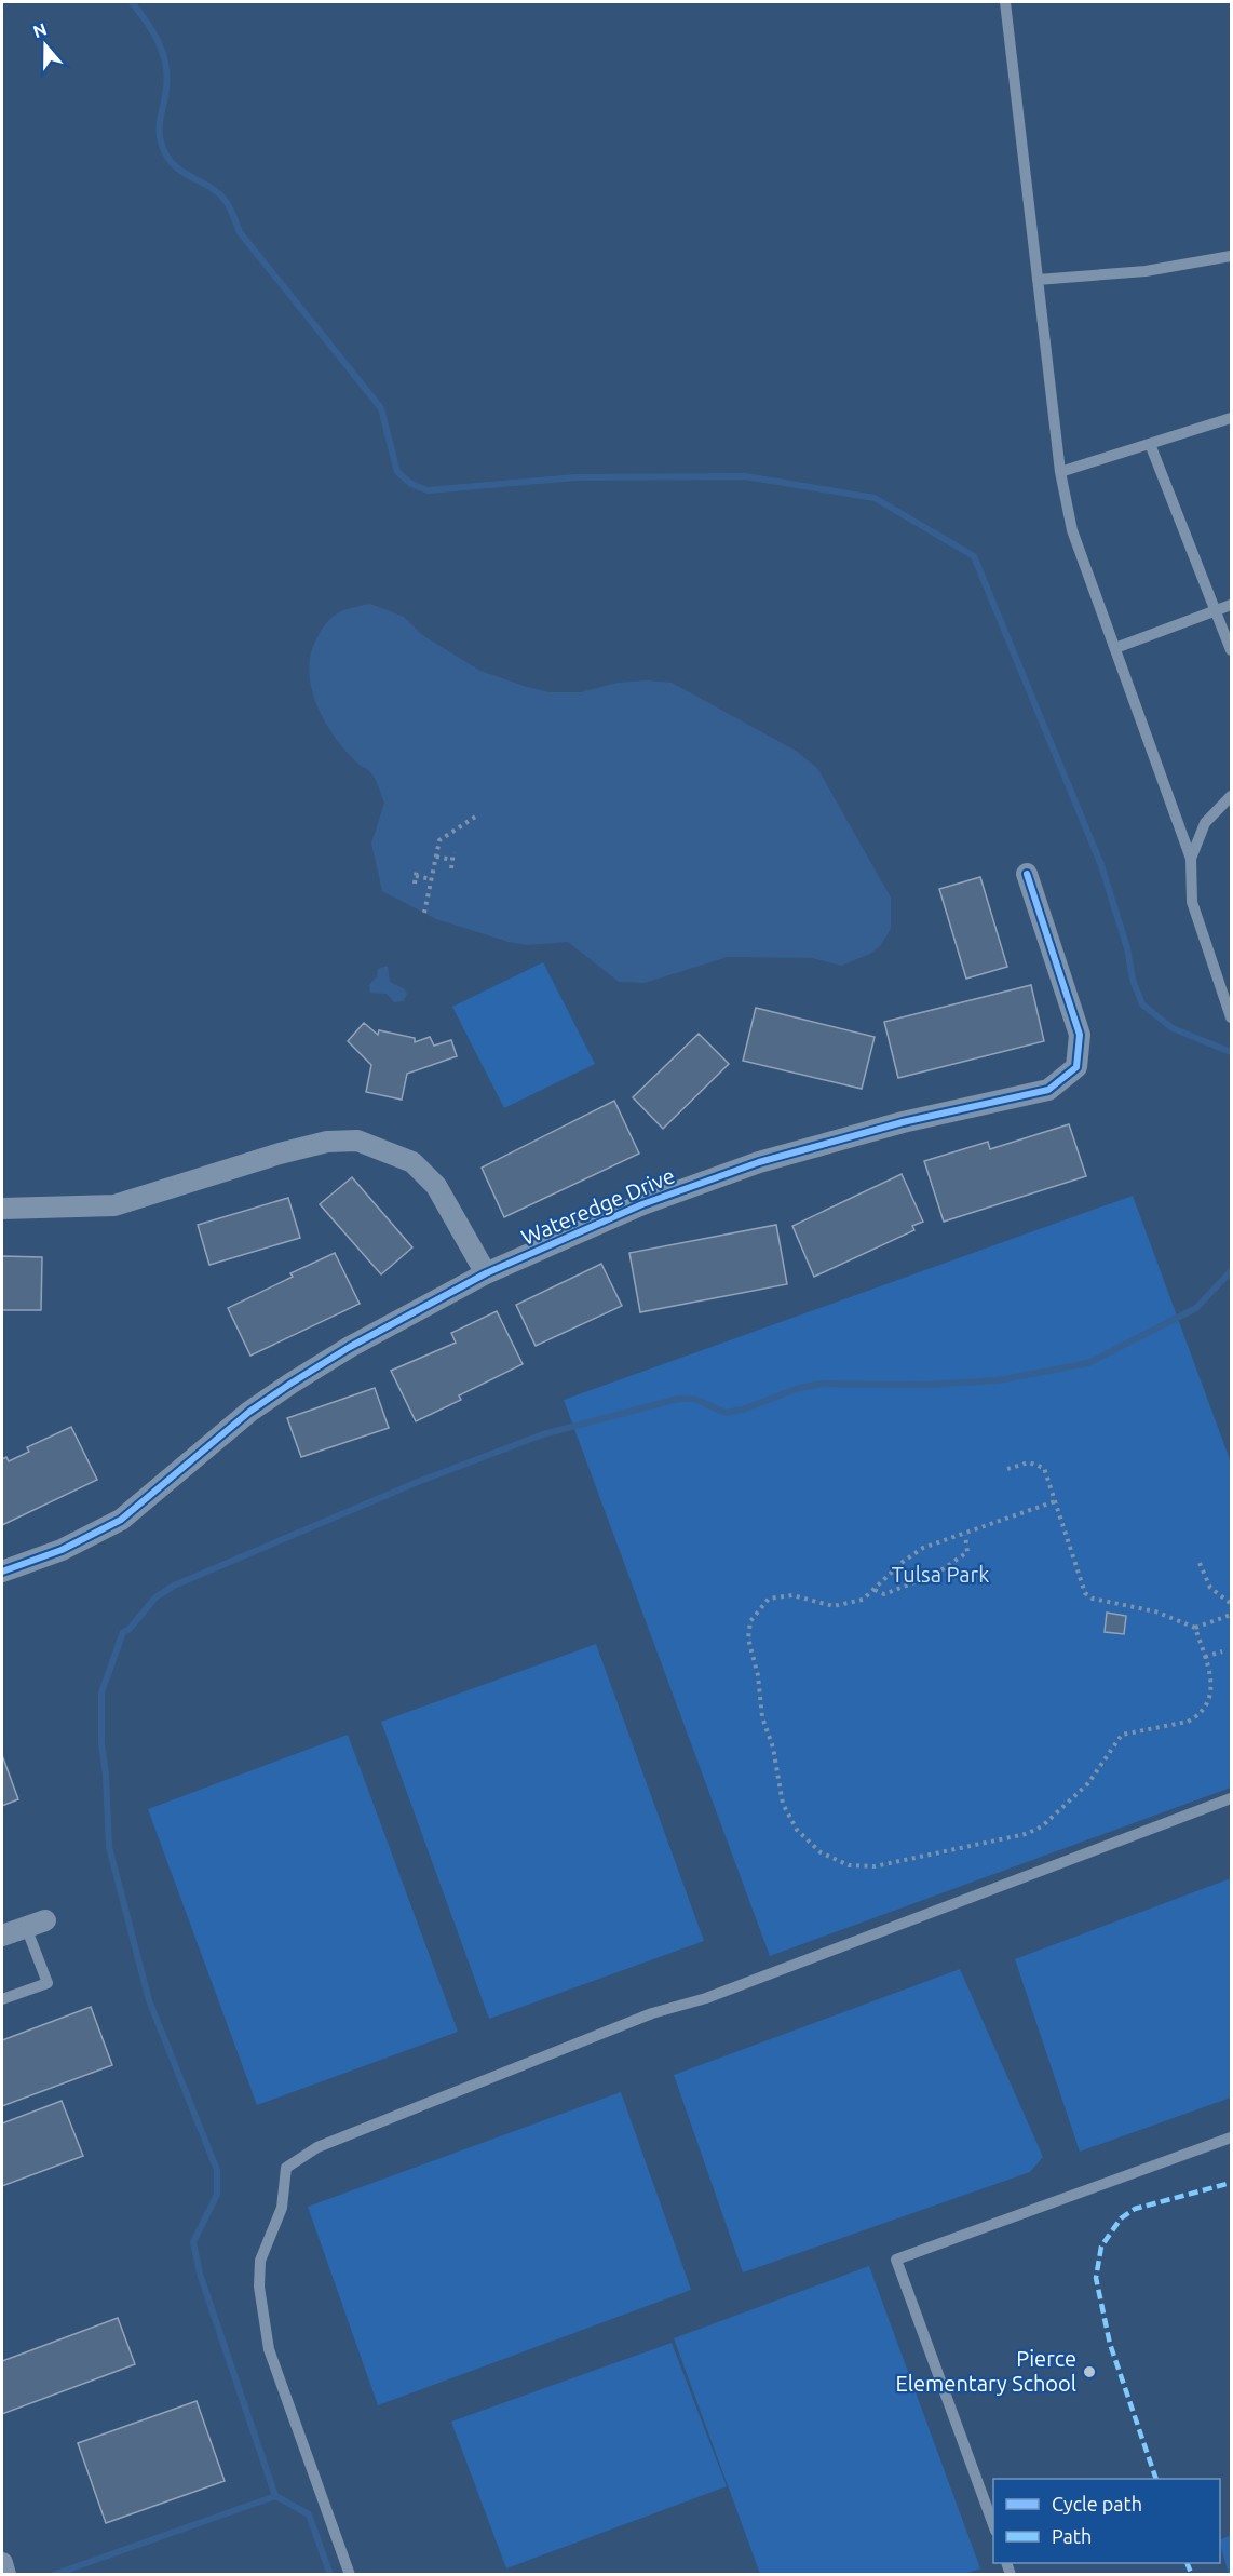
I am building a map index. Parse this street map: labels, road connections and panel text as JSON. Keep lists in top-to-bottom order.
{
  "streets": {
    "street": ["Wateredge Drive"]
  },
  "parks": ["Tulsa Park"],
  "places": ["Pierce Elementary School"],
  "legend": ["Cycle path", "Path"],
  "north": "top"
}
